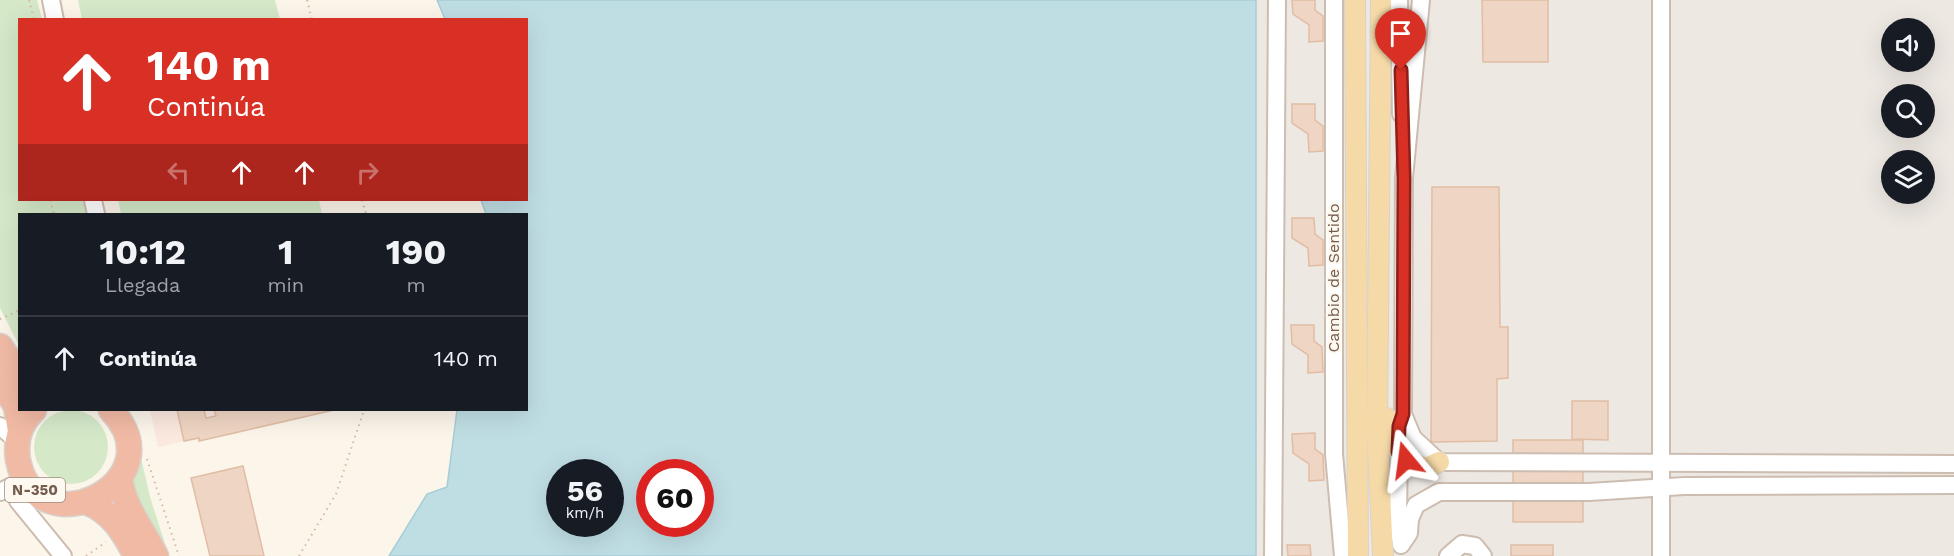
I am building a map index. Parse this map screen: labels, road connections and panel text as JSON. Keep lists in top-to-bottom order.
{
  "streets": {
    "highway": ["N-350"],
    "street": ["Cambio de Sentido"]
  },
  "page": {
    "turn": ["140 m", "Continúa"],
    "eta": [
      "10:12",
      "Llegada",
      "1",
      "min",
      "190",
      "m"
    ],
    "list": [
      {
        "name": "Continúa",
        "value": "140 m"
      }
    ],
    "speed": "56 km/h",
    "limit": "60"
  }
}
